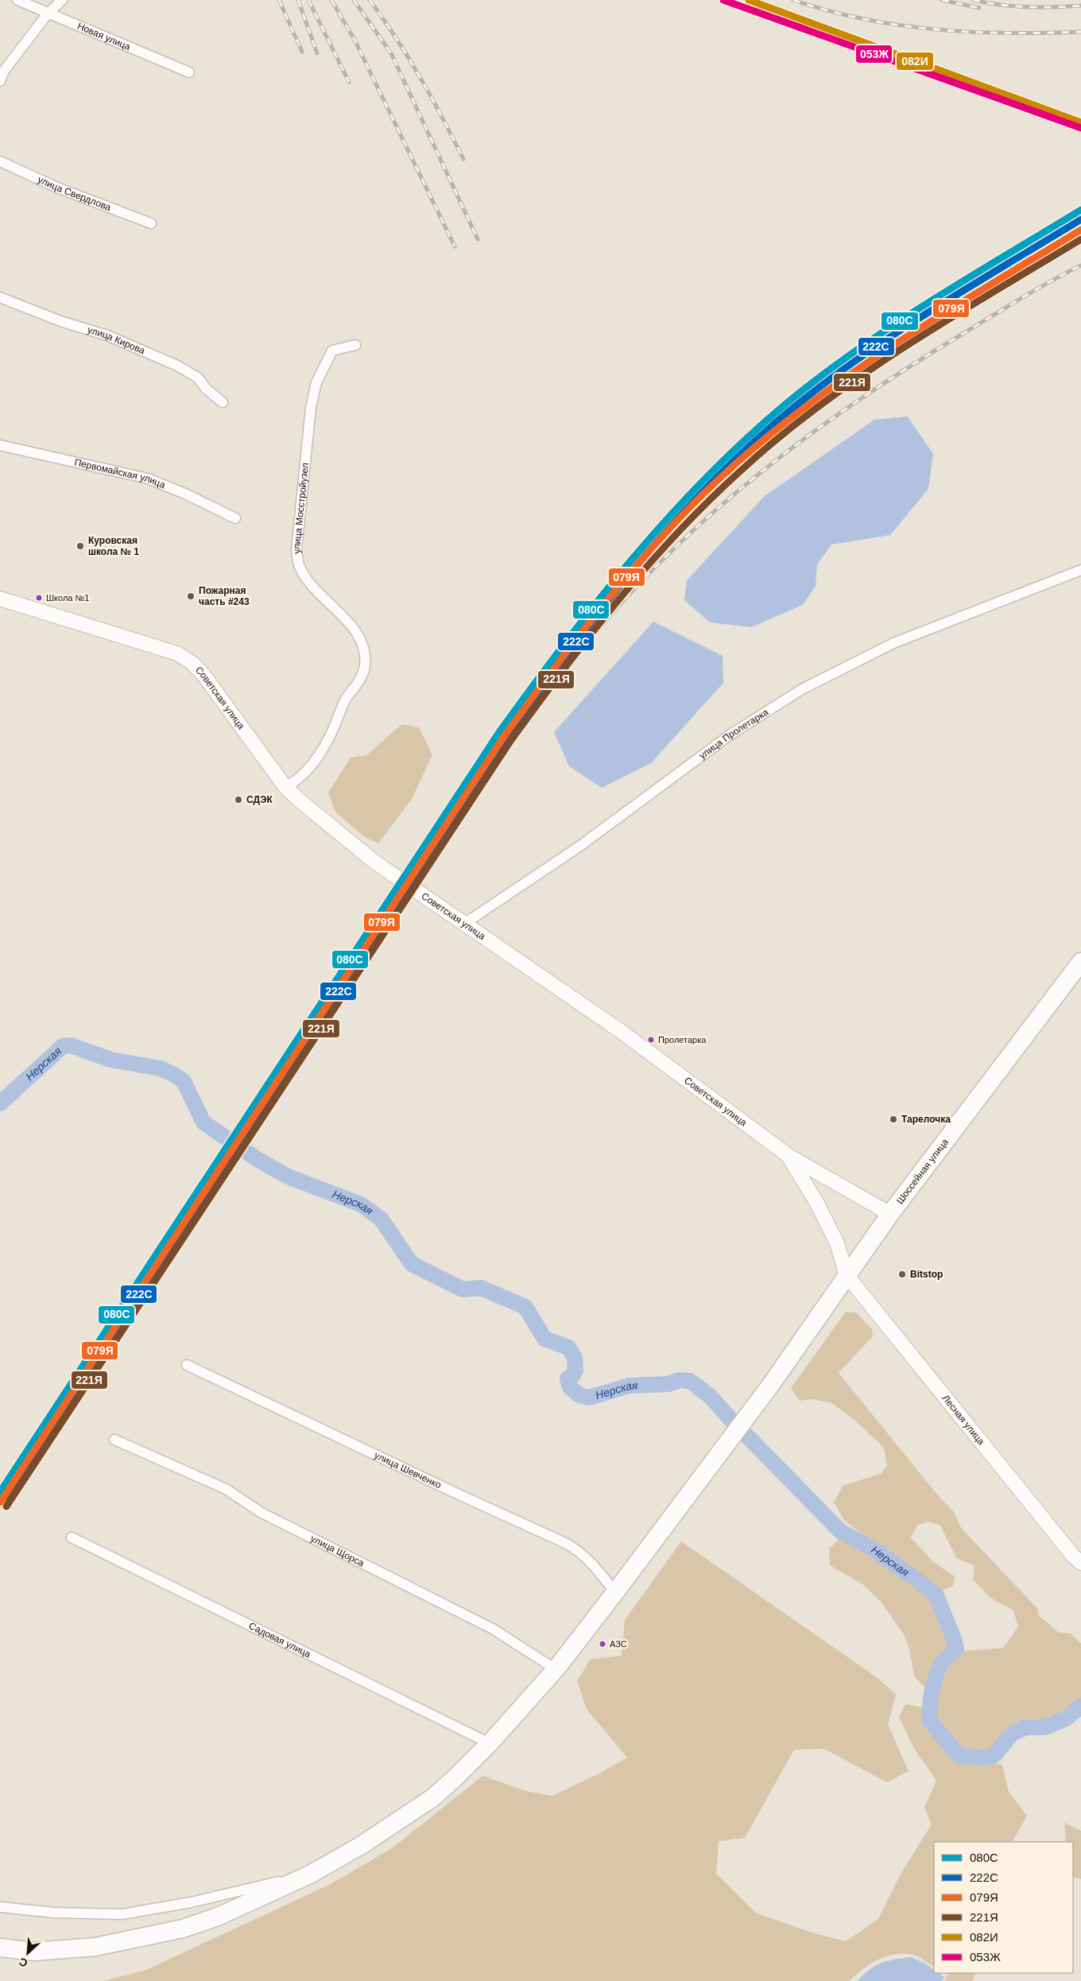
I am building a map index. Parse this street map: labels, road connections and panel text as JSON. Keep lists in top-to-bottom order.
{
  "streets": {
    "highway": ["Шоссейная улица"],
    "street": [
      "Новая улица",
      "улица Свердлова",
      "улица Кирова",
      "Первомайская улица",
      "улица Мосстройузел",
      "Советская улица",
      "улица Пролетарка",
      "Лесная улица",
      "улица Шевченко",
      "улица Щорса",
      "Садовая улица"
    ]
  },
  "crossings": [
    ["улица Мосстройузел", "Советская улица"],
    ["Советская улица", "улица Пролетарка"],
    ["Советская улица", "Шоссейная улица"],
    ["Советская улица", "Лесная улица"],
    ["Шоссейная улица", "Лесная улица"],
    ["Шоссейная улица", "улица Шевченко"],
    ["Шоссейная улица", "улица Щорса"],
    ["Шоссейная улица", "Садовая улица"]
  ],
  "water": ["Нерская"],
  "places": [
    "Куровская школа № 1",
    "Пожарная часть #243",
    "Школа №1",
    "СДЭК",
    "Пролетарка",
    "Тарелочка",
    "Bitstop",
    "АЗС"
  ],
  "lines": [
    "transit line 082И",
    "transit line 053Ж",
    "transit line 080С",
    "transit line 222С",
    "transit line 079Я",
    "transit line 221Я"
  ],
  "legend": [
    "080С",
    "222С",
    "079Я",
    "221Я",
    "082И",
    "053Ж"
  ],
  "north": "bottom left"
}
